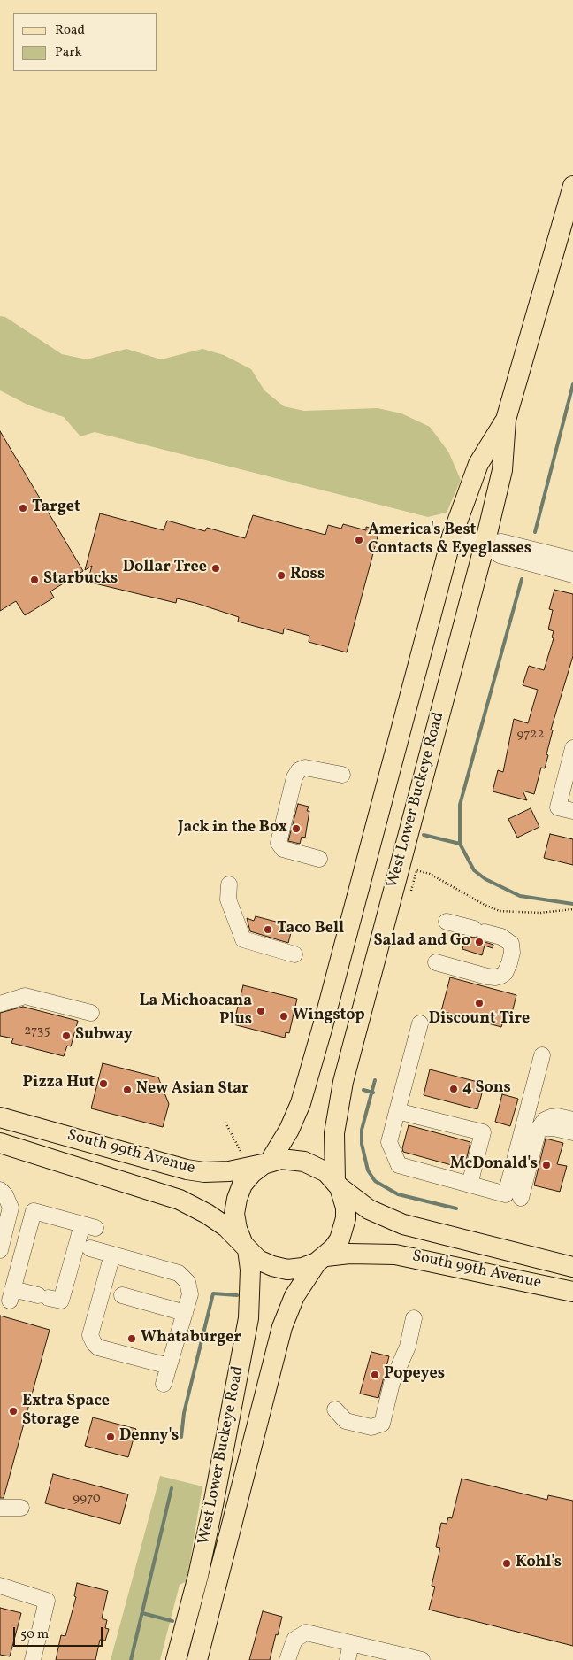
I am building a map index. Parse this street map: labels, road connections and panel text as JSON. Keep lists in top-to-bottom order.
{
  "streets": {
    "main road": ["West Lower Buckeye Road", "South 99th Avenue"]
  },
  "crossings": [
    ["West Lower Buckeye Road", "South 99th Avenue"]
  ],
  "places": [
    "Target",
    "America's Best Contacts & Eyeglasses",
    "Dollar Tree",
    "Ross",
    "Starbucks",
    "Jack in the Box",
    "Taco Bell",
    "Salad and Go",
    "Discount Tire",
    "La Michoacana Plus",
    "Wingstop",
    "Subway",
    "Pizza Hut",
    "4 Sons",
    "New Asian Star",
    "McDonald's",
    "Whataburger",
    "Popeyes",
    "Extra Space Storage",
    "Denny's",
    "Kohl's"
  ],
  "house_numbers": ["9722", "2735", "9970"],
  "legend": ["Road", "Park"],
  "scale_bar": "50 m"
}
